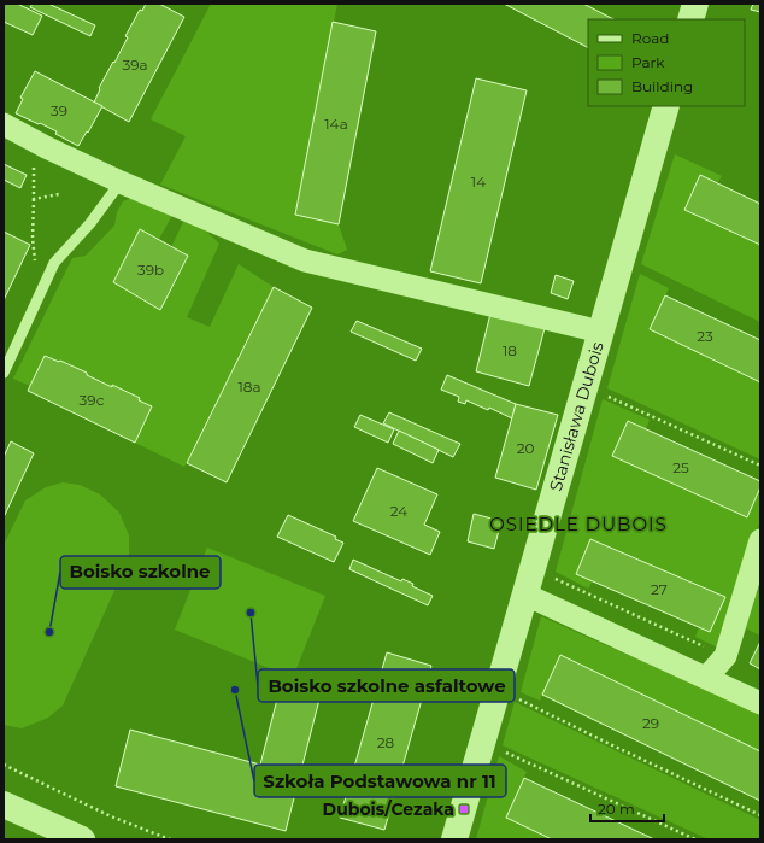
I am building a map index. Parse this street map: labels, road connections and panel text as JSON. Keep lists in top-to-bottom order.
{
  "streets": {
    "street": ["Stanisława Dubois"]
  },
  "districts": ["OSIEDLE DUBOIS"],
  "places": {
    "other": ["Boisko szkolne asfaltowe", "Boisko szkolne", "Szkoła Podstawowa nr 11"],
    "transit": ["Dubois/Cezaka"]
  },
  "house_numbers": [
    "39a",
    "39",
    "14a",
    "14",
    "39b",
    "23",
    "18",
    "18a",
    "39c",
    "20",
    "25",
    "24",
    "27",
    "29",
    "28"
  ],
  "legend": ["Road", "Park", "Building"],
  "scale_bar": "20 m"
}
